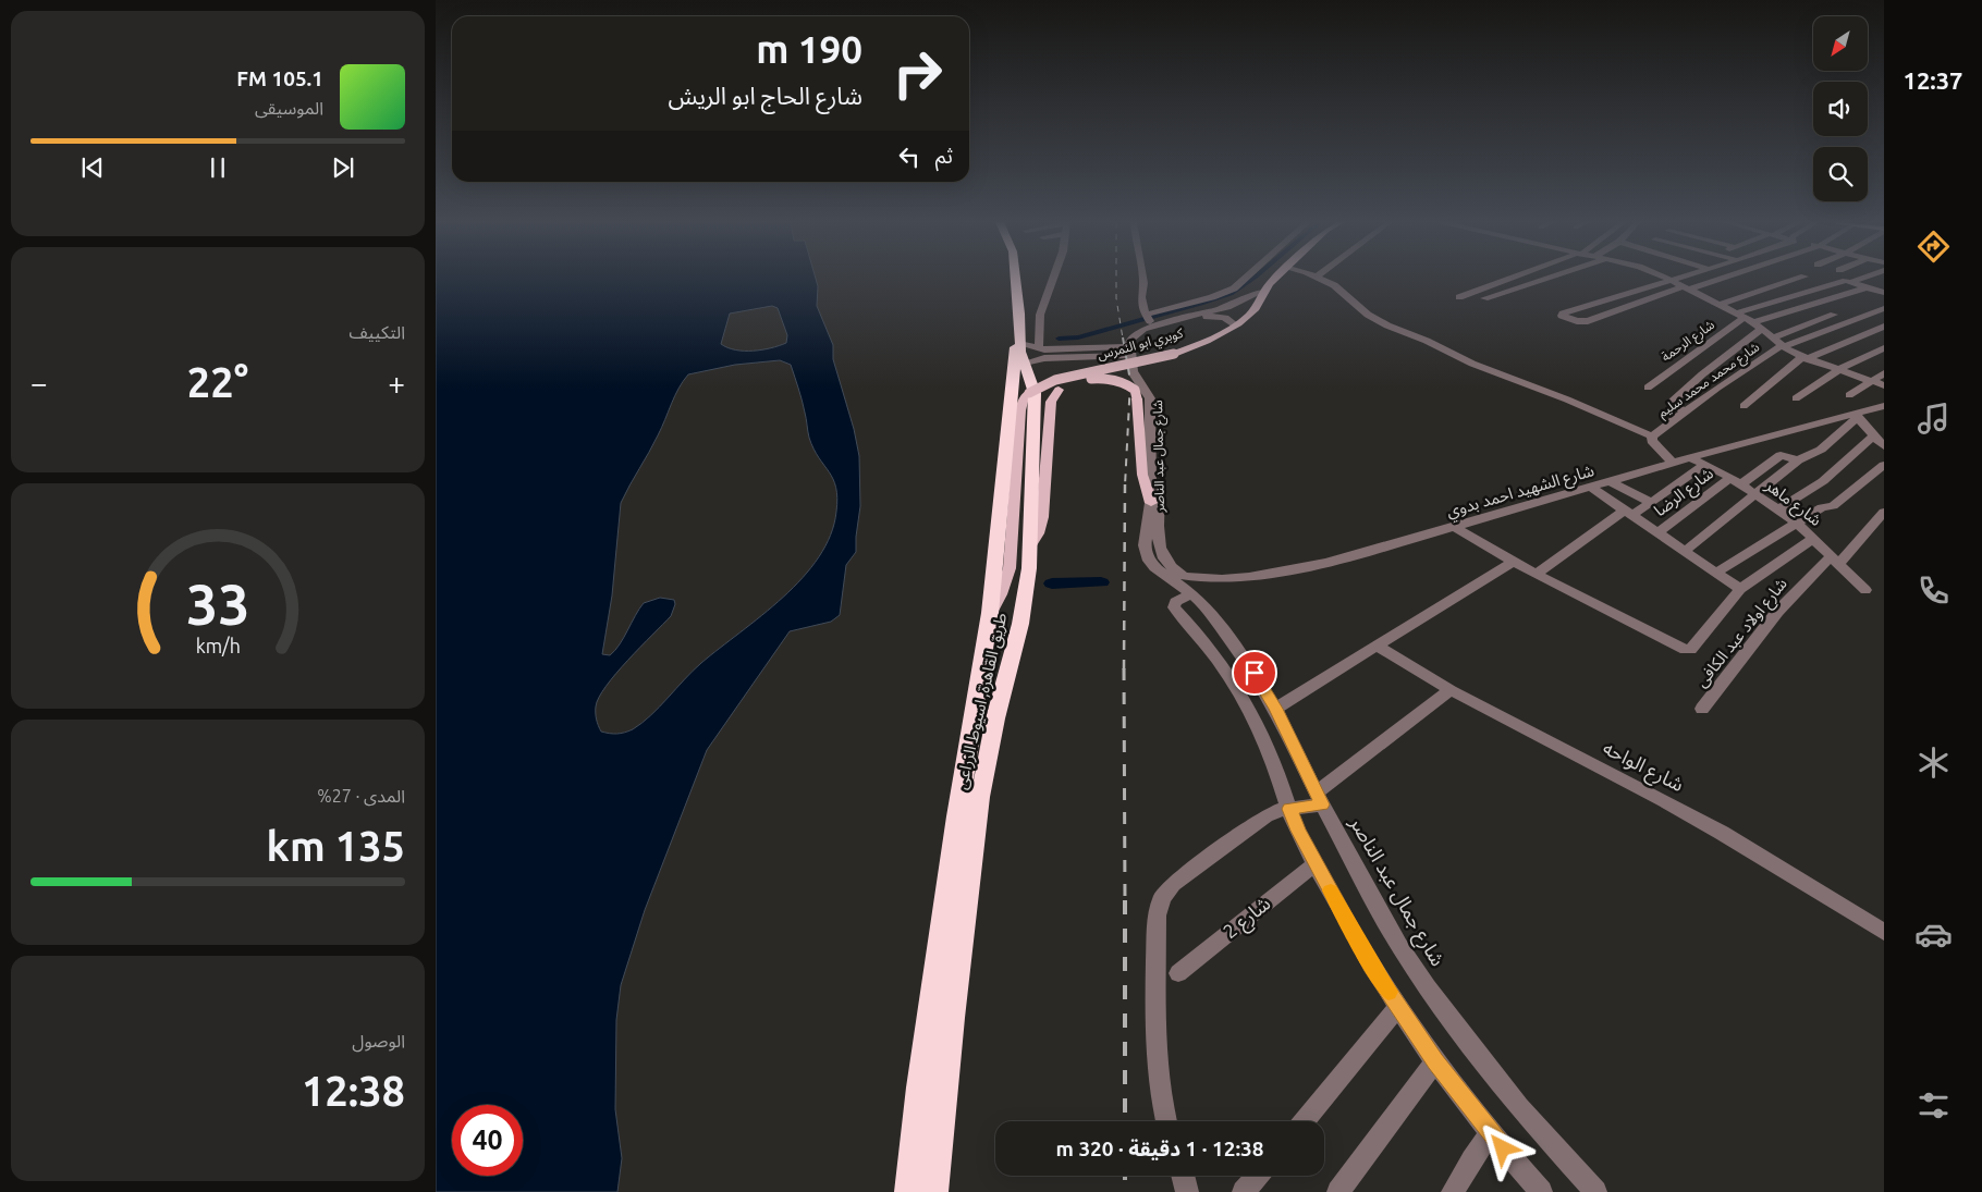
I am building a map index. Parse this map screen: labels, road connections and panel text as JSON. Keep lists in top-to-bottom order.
{
  "streets": {
    "highway": ["طريق القاهرة, اسيوط الزراعى"],
    "main road": ["كوبري ابو النمرس"],
    "street": [
      "شارع الرحمة",
      "شارع محمد محمد سليم",
      "شارع جمال عبد الناصر",
      "شارع الشهيد احمد بدوي",
      "شارع الرضا",
      "شارع ماهر",
      "شارع اولاد عبد الكافى",
      "شارع الواحه",
      "شارع 2"
    ]
  },
  "crossings": [
    ["كوبري ابو النمرس", "شارع جمال عبد الناصر"],
    ["كوبري ابو النمرس", "طريق القاهرة, اسيوط الزراعى"],
    ["شارع محمد محمد سليم", "شارع الشهيد احمد بدوي"],
    ["شارع جمال عبد الناصر", "شارع الشهيد احمد بدوي"],
    ["شارع الشهيد احمد بدوي", "شارع ماهر"],
    ["شارع الرضا", "شارع ماهر"],
    ["شارع ماهر", "شارع اولاد عبد الكافى"]
  ],
  "north": "bottom left",
  "page": {
    "tabs": "12:37",
    "turn": ["190 m", "شارع الحاج ابو الريش"],
    "song": ["105.1 FM", "الموسيقى"],
    "then": "ثم",
    "tile": [
      "التكييف",
      ["المدى · 27%", "135 km"],
      ["الوصول", "12:38"]
    ],
    "heat": ["−", "22°", "+"],
    "limit": "40",
    "trip": "12:38 · 1 دقيقة · 320 m",
    "gauge": ["33", "km/h"]
  }
}
